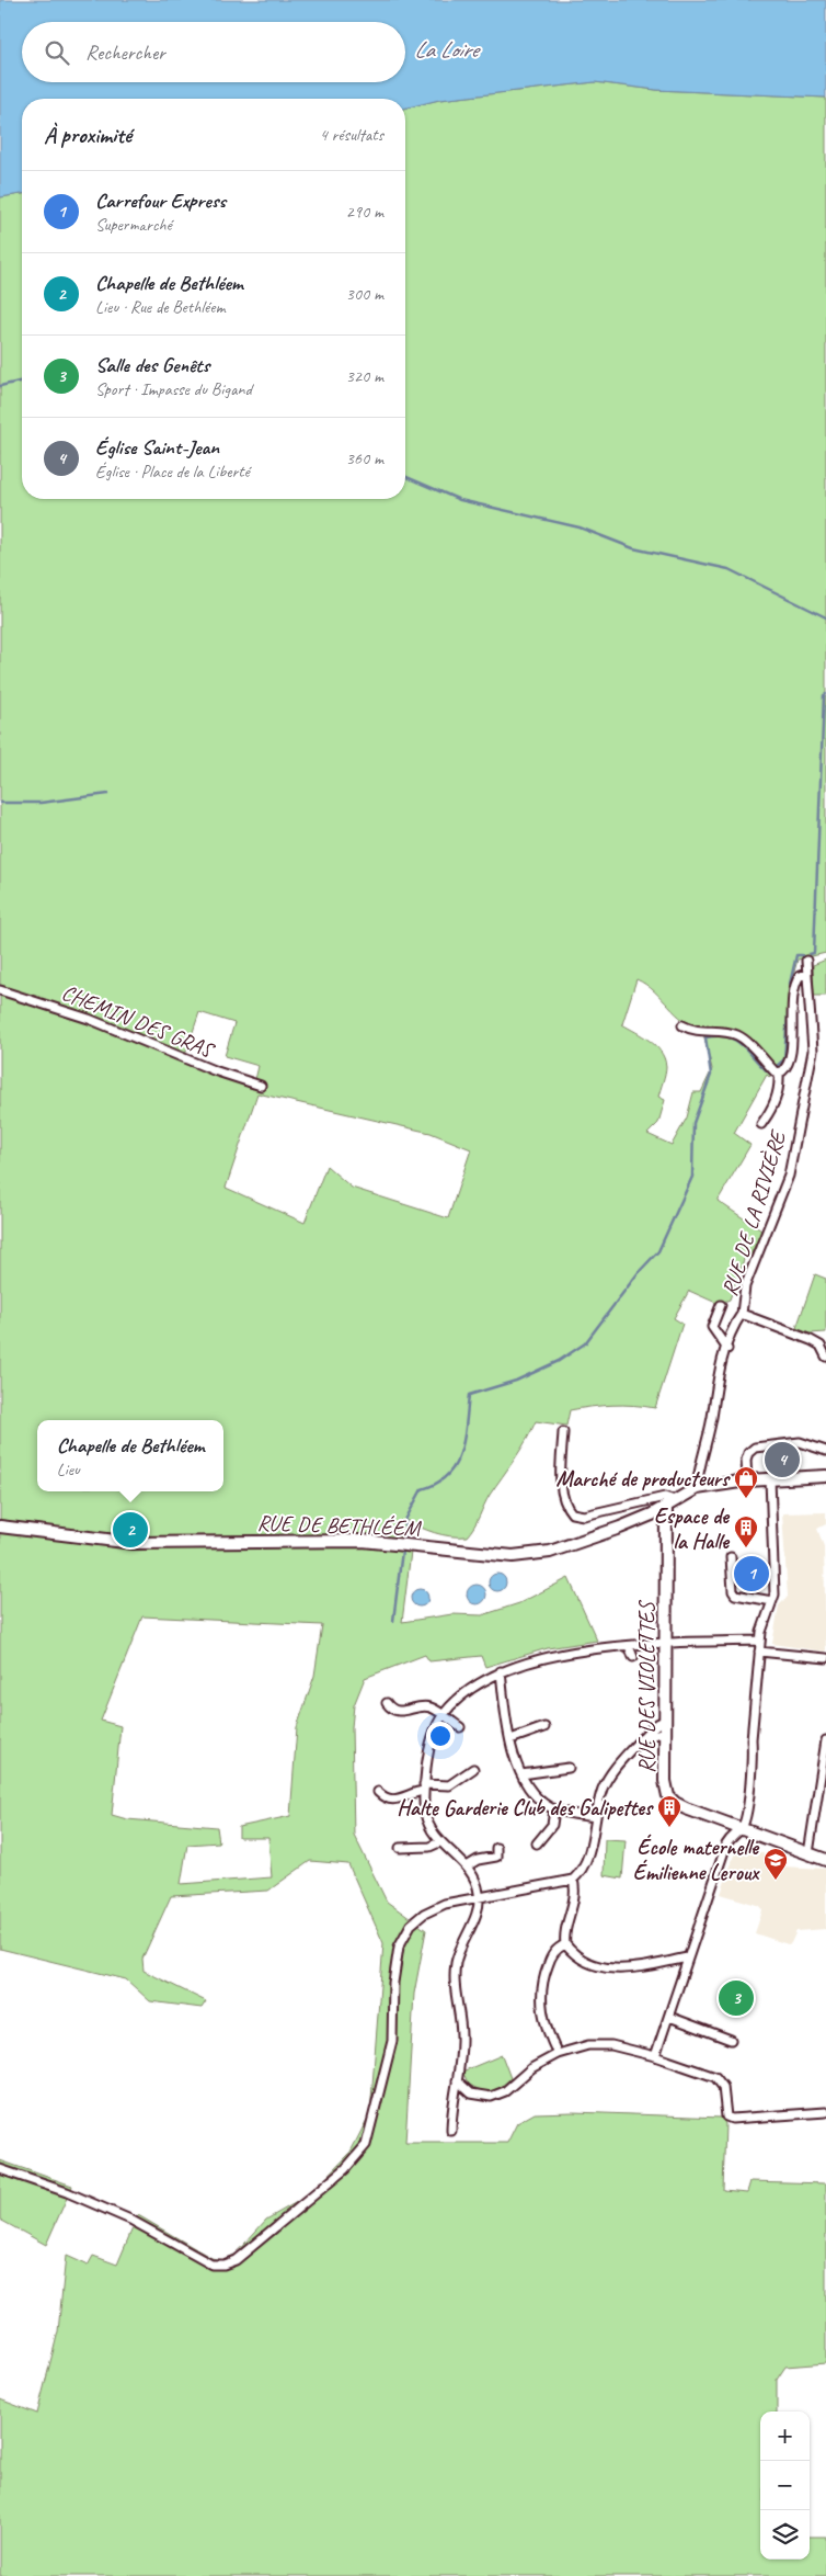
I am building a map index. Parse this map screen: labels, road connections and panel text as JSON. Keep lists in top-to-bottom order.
{
  "streets": {
    "main road": ["RUE DE BETHLÉEM", "RUE DES VIOLETTES"],
    "street": ["CHEMIN DES GRAS", "RUE DE LA RIVIÈRE"]
  },
  "crossings": [
    ["RUE DE LA RIVIÈRE", "RUE DE BETHLÉEM"],
    ["RUE DE BETHLÉEM", "RUE DES VIOLETTES"]
  ],
  "water": ["La Loire"],
  "places": {
    "shop": ["Marché de producteurs"],
    "building": ["Espace de la Halle", "Halte Garderie Club des Galipettes"],
    "school or university": ["École maternelle Émilienne Leroux"]
  },
  "page": {
    "search": "Rechercher",
    "heading": ["À proximité", "4 résultats"],
    "list": [
      {
        "mark": "1",
        "name": "Carrefour Express",
        "note": "Supermarché",
        "value": "290 m"
      },
      {
        "mark": "2",
        "name": "Chapelle de Bethléem",
        "note": "Lieu · Rue de Bethléem",
        "value": "300 m"
      },
      {
        "mark": "3",
        "name": "Salle des Genêts",
        "note": "Sport · Impasse du Bigand",
        "value": "320 m"
      },
      {
        "mark": "4",
        "name": "Église Saint-Jean",
        "note": "Église · Place de la Liberté",
        "value": "360 m"
      }
    ],
    "popup": ["Chapelle de Bethléem", "Lieu"],
    "pins": [
      "4",
      "2",
      "1",
      "3"
    ],
    "map_buttons": ["+", "−"]
  }
}
